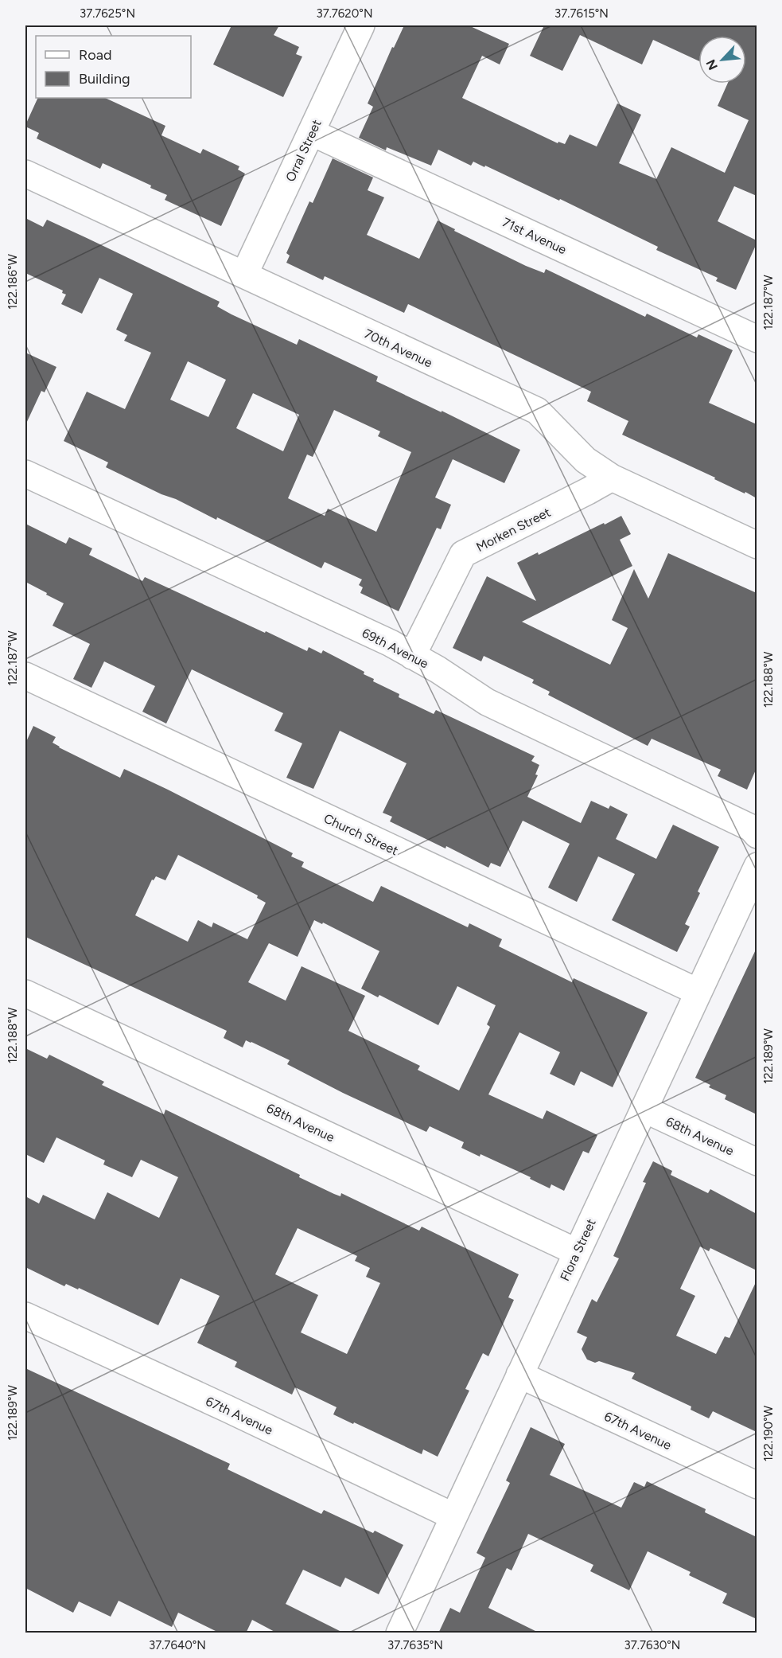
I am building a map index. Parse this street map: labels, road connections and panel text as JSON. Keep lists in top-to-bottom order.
{
  "streets": {
    "street": [
      "Orral Street",
      "71st Avenue",
      "70th Avenue",
      "Morken Street",
      "69th Avenue",
      "Church Street",
      "68th Avenue",
      "Flora Street",
      "67th Avenue"
    ]
  },
  "crossings": [
    ["Orral Street", "71st Avenue"],
    ["Orral Street", "70th Avenue"],
    ["70th Avenue", "Morken Street"],
    ["Morken Street", "69th Avenue"],
    ["Church Street", "Flora Street"],
    ["68th Avenue", "Flora Street"],
    ["Flora Street", "67th Avenue"]
  ],
  "legend": ["Road", "Building"],
  "north": "bottom left",
  "coordinates": [
    "37.7625°N",
    "37.7620°N",
    "37.7615°N",
    "122.186°W",
    "122.187°W",
    "122.188°W",
    "122.189°W",
    "122.190°W",
    "37.7640°N",
    "37.7635°N",
    "37.7630°N"
  ]
}
